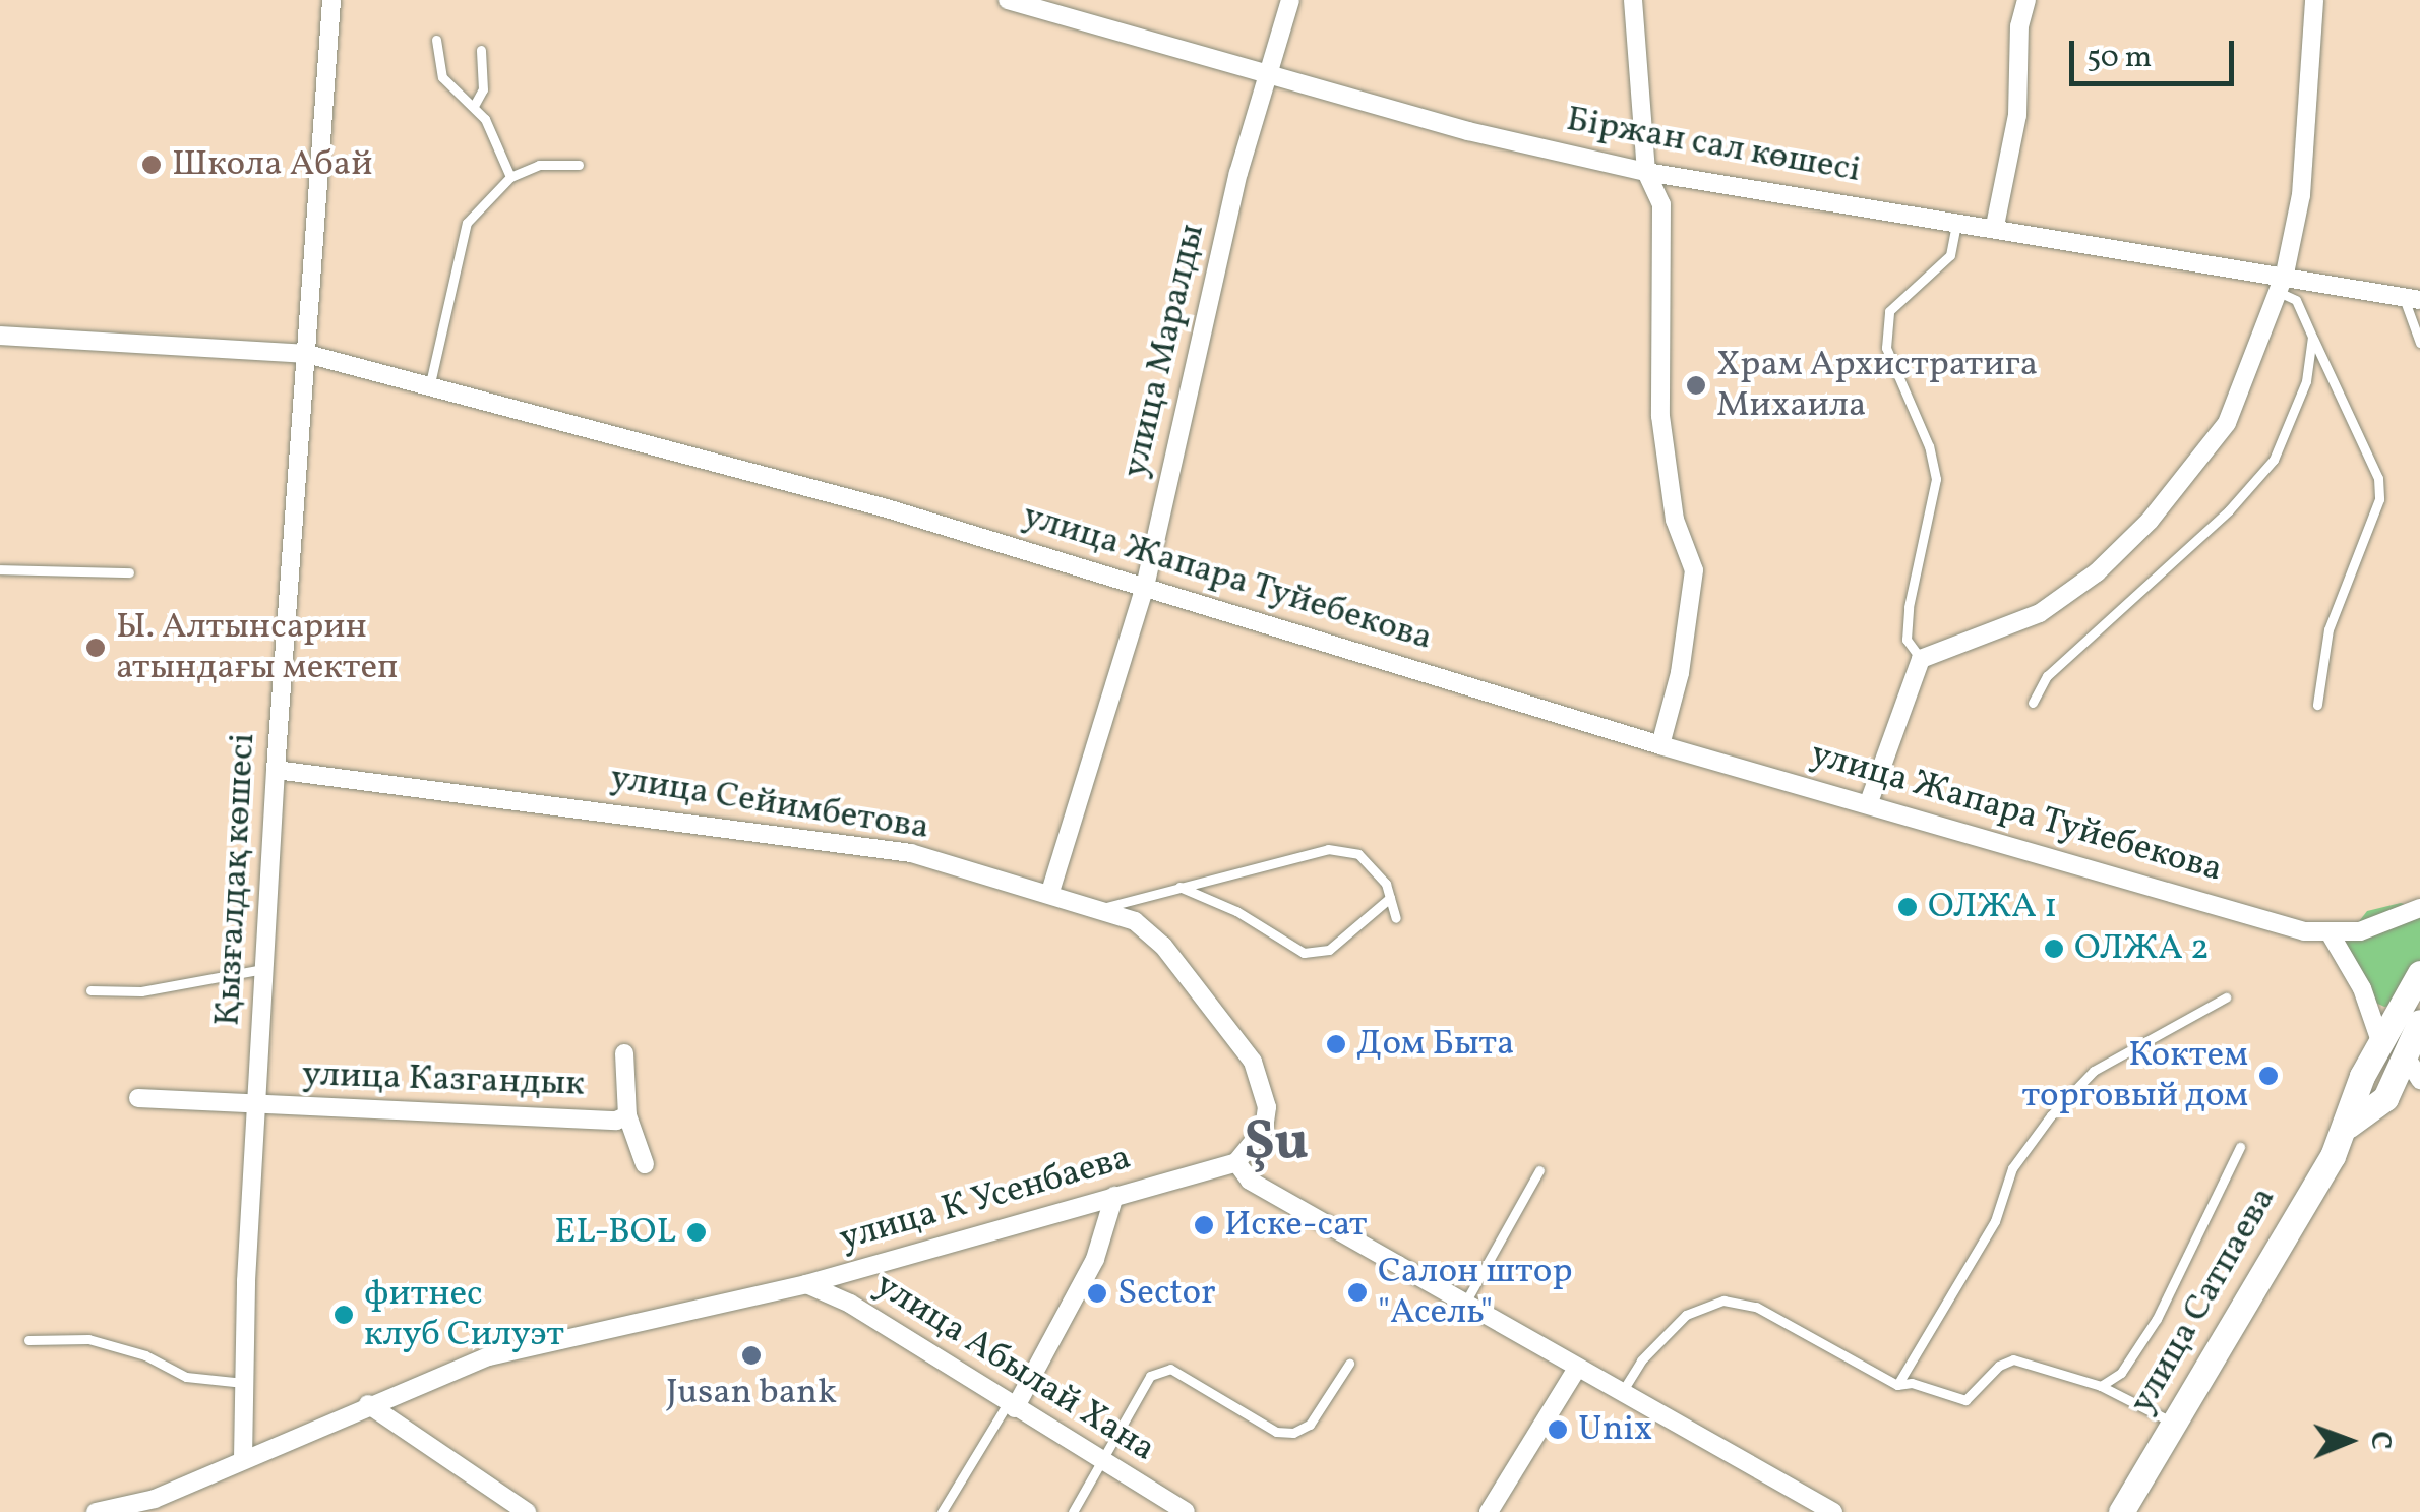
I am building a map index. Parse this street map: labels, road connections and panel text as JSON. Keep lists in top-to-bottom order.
{
  "streets": {
    "street": [
      "Біржан сал көшесі",
      "улица Маралды",
      "улица Жапара Туйебекова",
      "улица Сейимбетова",
      "Қызғалдақ көшесі",
      "улица Казгандык",
      "улица К Усенбаева",
      "улица Сатпаева",
      "улица Абылай Хана"
    ]
  },
  "crossings": [
    ["Біржан сал көшесі", "улица Маралды"],
    ["улица Маралды", "улица Жапара Туйебекова"],
    ["улица Маралды", "улица Сейимбетова"],
    ["улица Жапара Туйебекова", "Қызғалдақ көшесі"],
    ["улица Сейимбетова", "Қызғалдақ көшесі"],
    ["улица Сейимбетова", "улица К Усенбаева"],
    ["Қызғалдақ көшесі", "улица Казгандык"],
    ["Қызғалдақ көшесі", "улица К Усенбаева"],
    ["улица К Усенбаева", "улица Абылай Хана"]
  ],
  "districts": ["Şu"],
  "places": [
    "Школа Абай",
    "Храм Архистратига Михаила",
    "Ы. Алтынсарин атындағы мектеп",
    "ОЛЖА 1",
    "ОЛЖА 2",
    "Дом Быта",
    "Коктем торговый дом",
    "Иске-сат",
    "EL-BOL",
    "Салон штор \"Асель\"",
    "Sector",
    "фитнес клуб Силуэт",
    "Jusan bank",
    "Unix"
  ],
  "scale_bar": "50 m",
  "north": "right"
}
